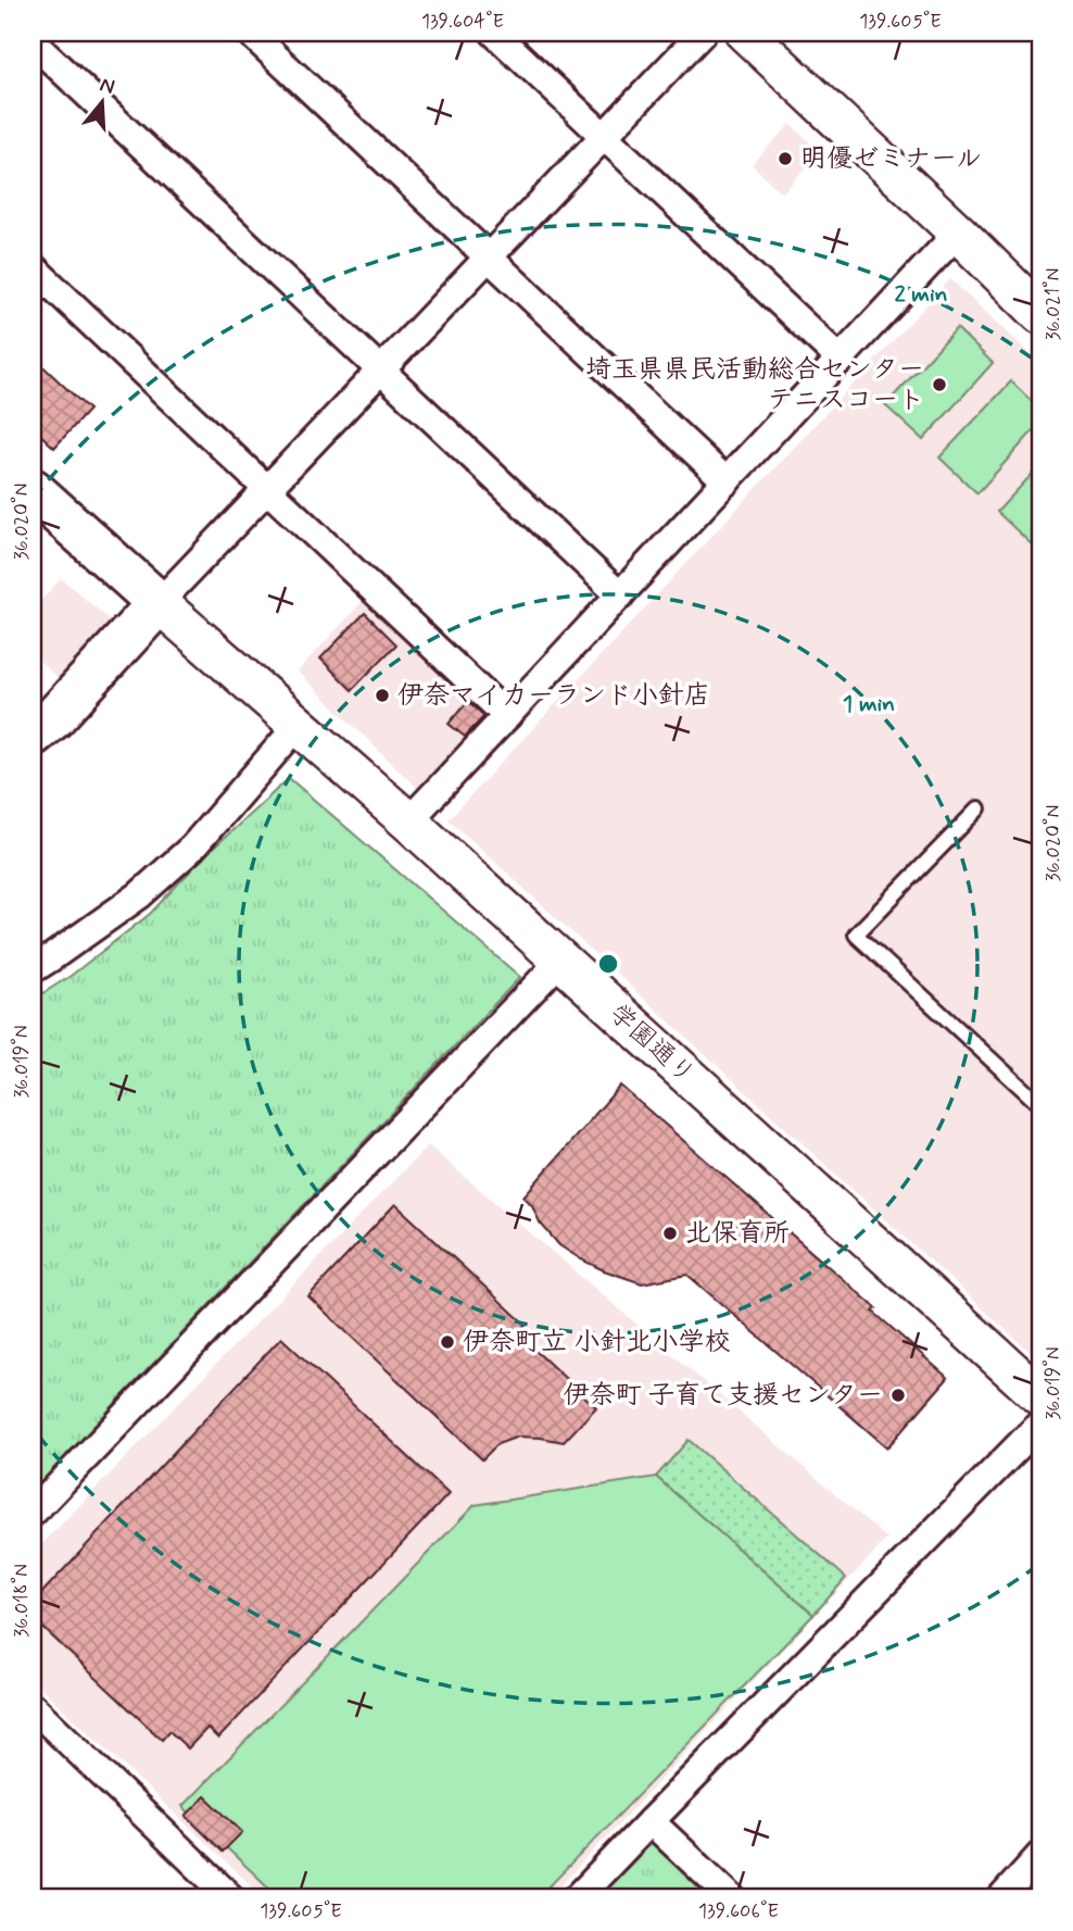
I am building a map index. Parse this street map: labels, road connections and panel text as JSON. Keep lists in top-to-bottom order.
{
  "streets": {
    "street": ["学園通り"]
  },
  "places": [
    "明優ゼミナール",
    "埼玉県県民活動総合センター テニスコート",
    "伊奈マイカーランド小針店",
    "北保育所",
    "伊奈町立 小針北小学校",
    "伊奈町 子育て支援センター"
  ],
  "north": "top",
  "coordinates": [
    "139.604°E",
    "139.605°E",
    "36.021°N",
    "36.020°N",
    "36.019°N",
    "36.018°N",
    "139.606°E"
  ],
  "rings": ["2 min", "1 min"]
}
